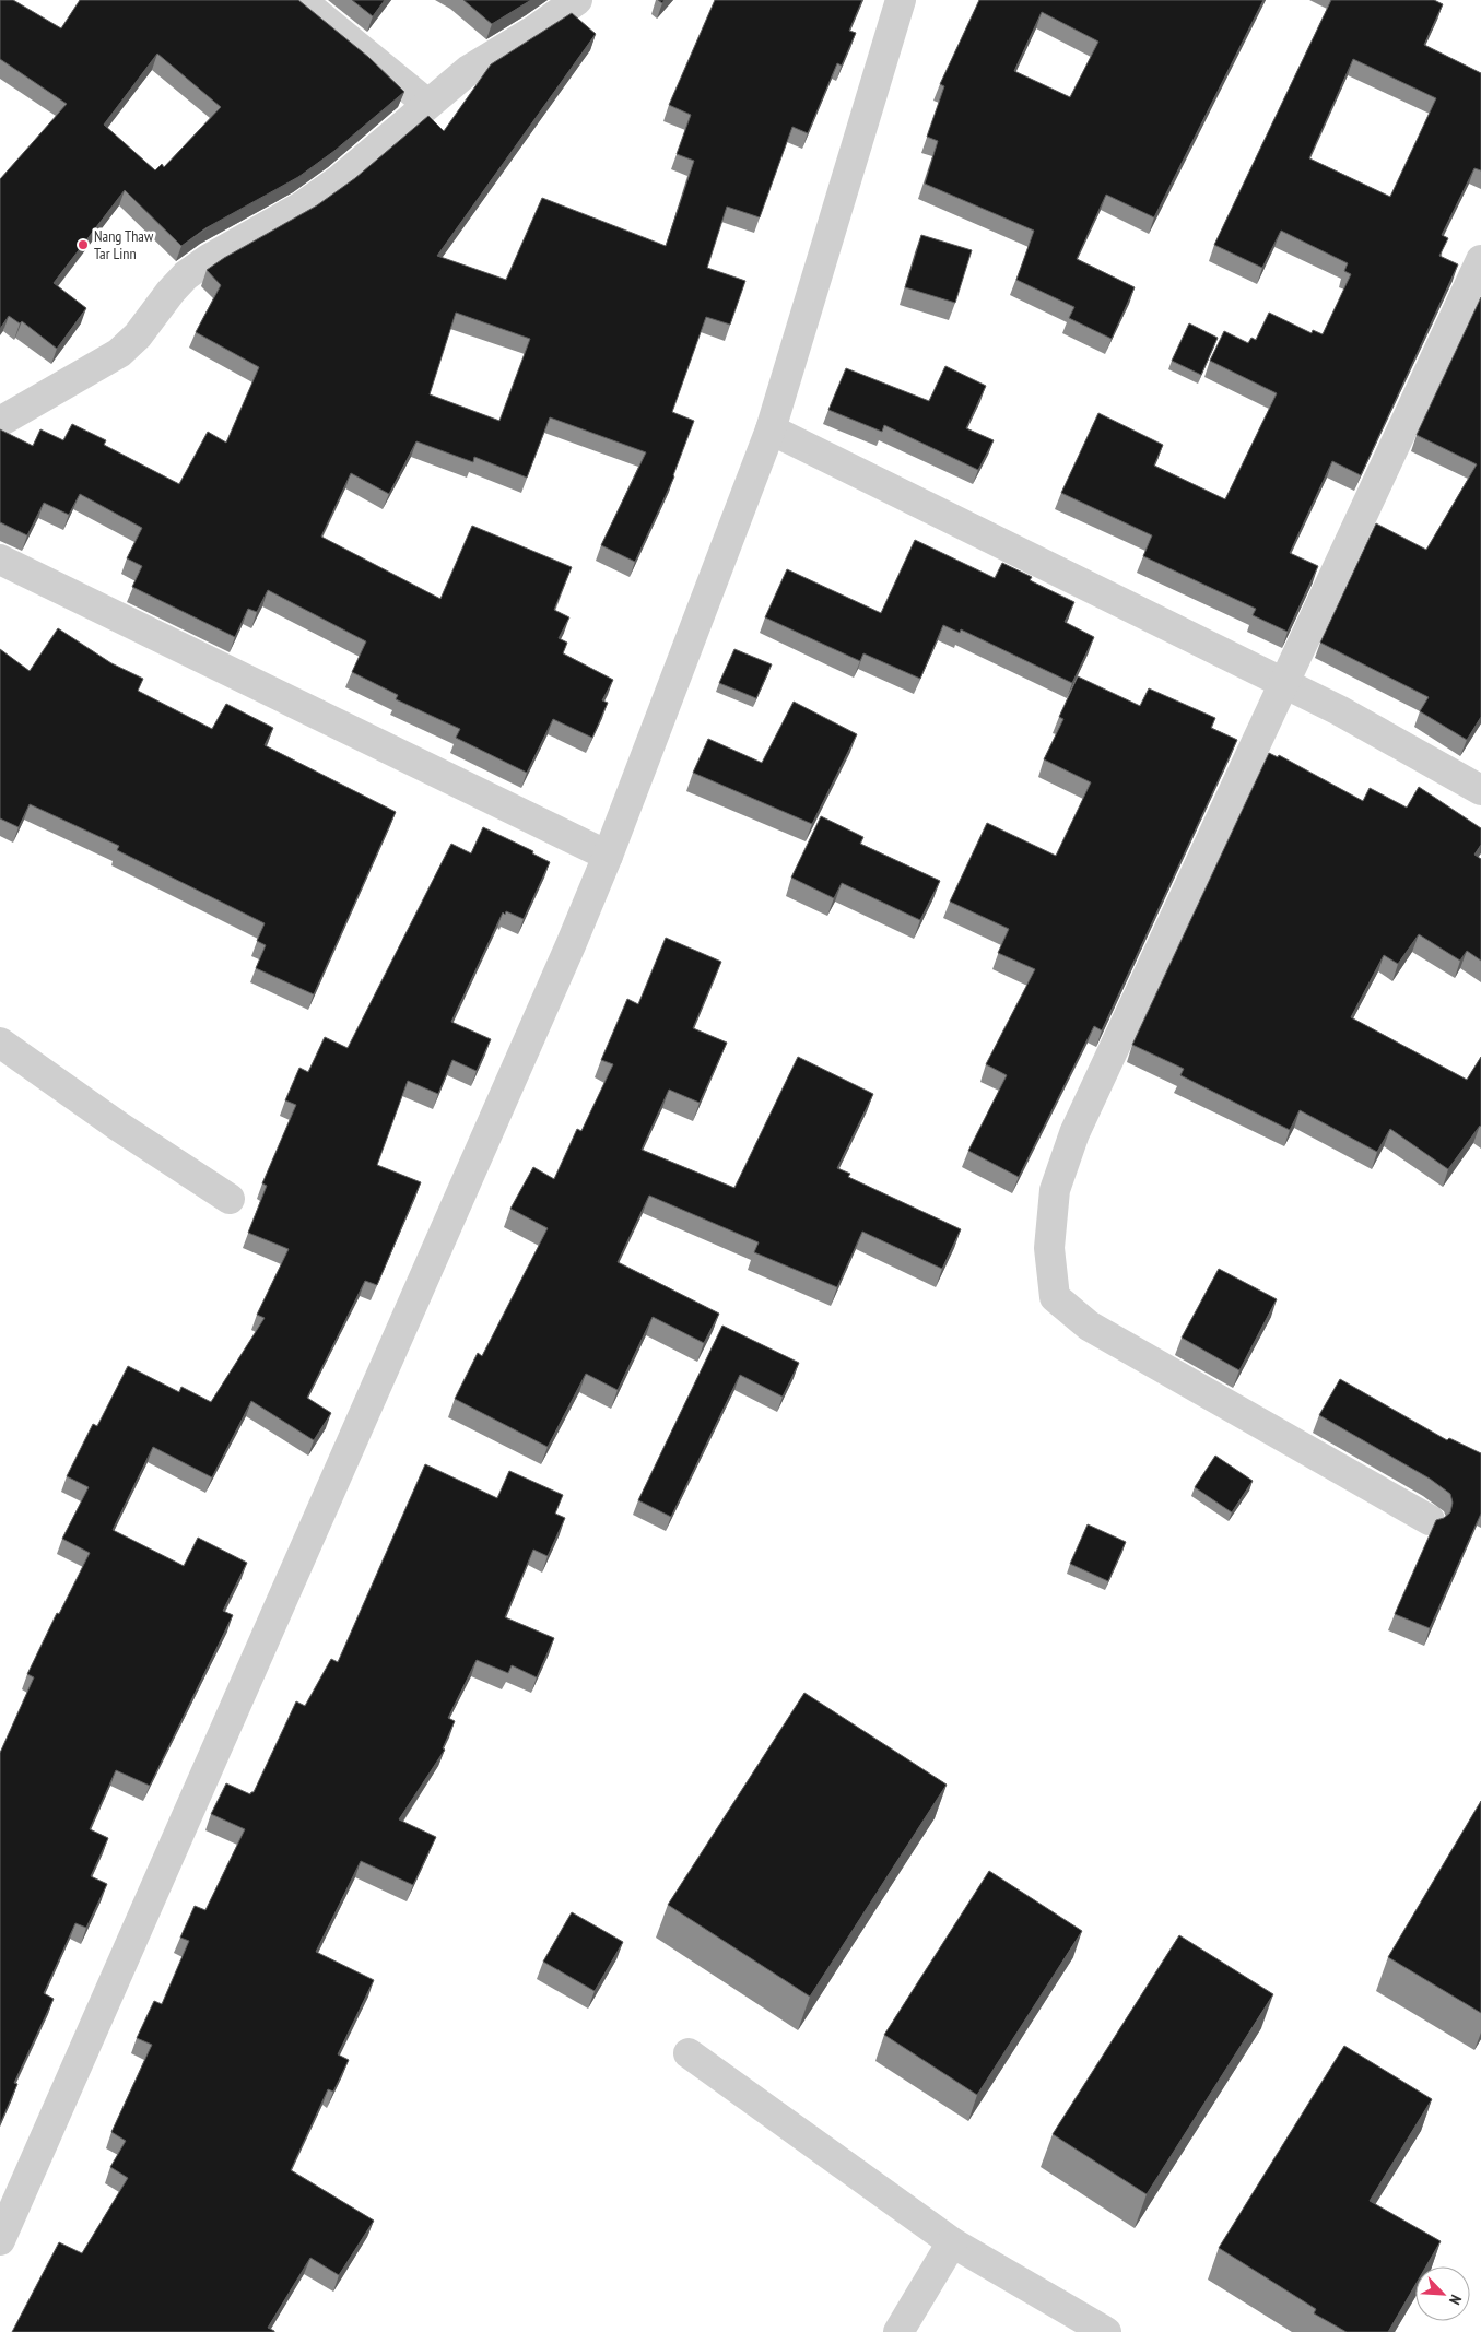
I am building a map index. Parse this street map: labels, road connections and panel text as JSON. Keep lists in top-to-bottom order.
{
  "places": ["Nang Thaw Tar Linn"],
  "north": "bottom right"
}
